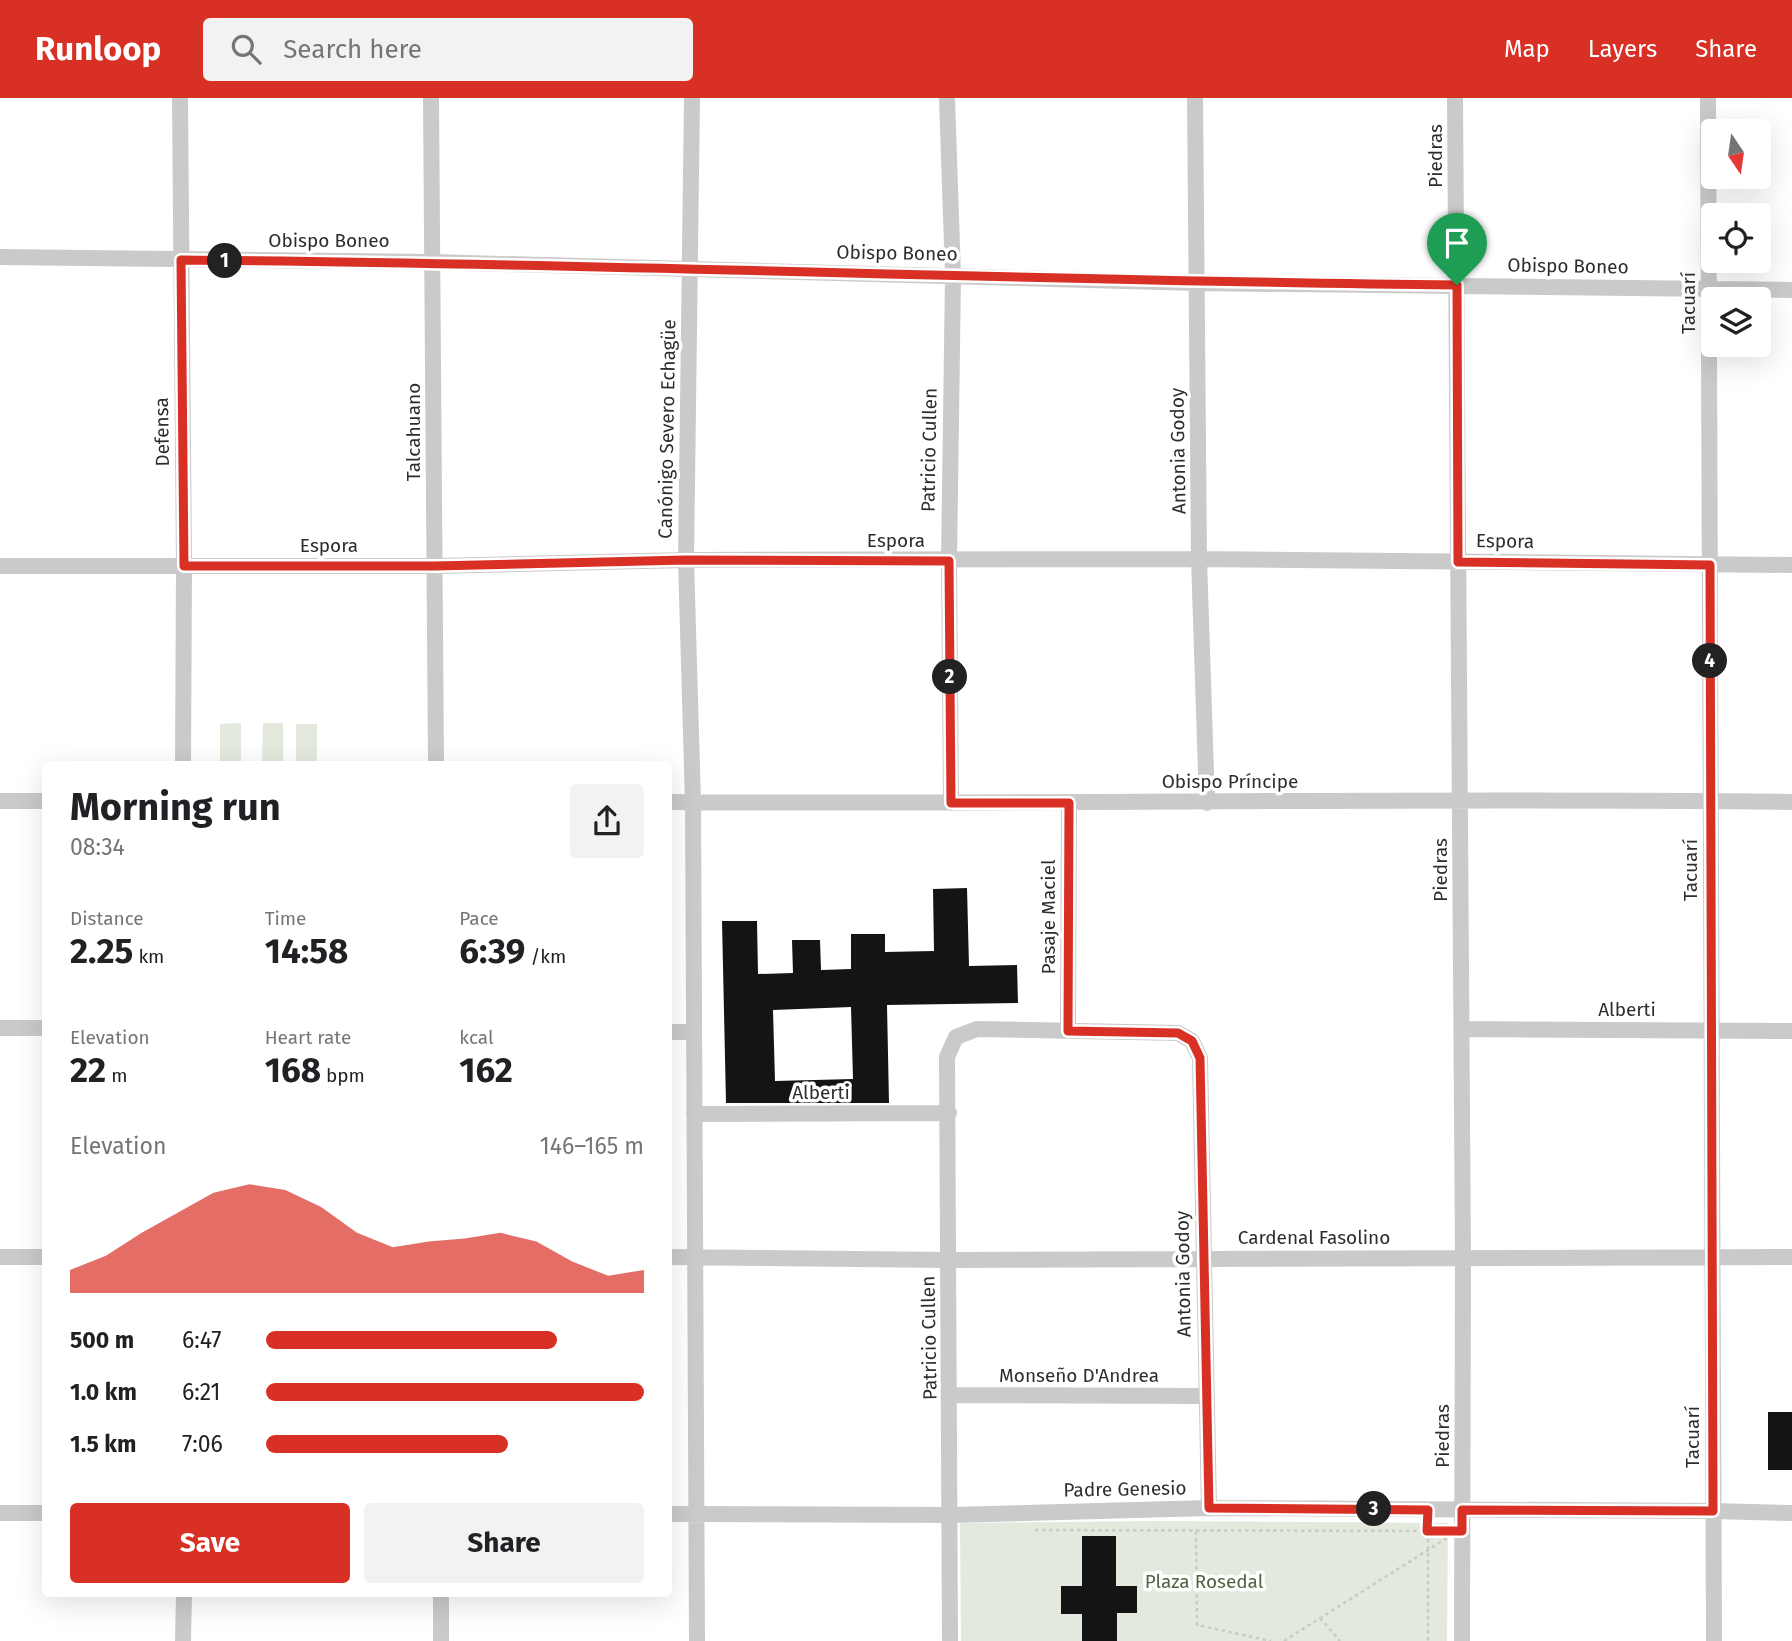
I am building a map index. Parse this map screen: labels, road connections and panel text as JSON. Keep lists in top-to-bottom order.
{
  "streets": {
    "street": [
      "Piedras",
      "Obispo Boneo",
      "Tacuarí",
      "Canónigo Severo Echagüe",
      "Defensa",
      "Talcahuano",
      "Patricio Cullen",
      "Antonia Godoy",
      "Espora",
      "Obispo Príncipe",
      "Pasaje Maciel",
      "Alberti",
      "Cardenal Fasolino",
      "Monseño D'Andrea",
      "Padre Genesio"
    ]
  },
  "crossings": [
    ["Piedras", "Obispo Boneo"],
    ["Piedras", "Espora"],
    ["Piedras", "Obispo Príncipe"],
    ["Piedras", "Alberti"],
    ["Piedras", "Cardenal Fasolino"],
    ["Piedras", "Padre Genesio"],
    ["Obispo Boneo", "Canónigo Severo Echagüe"],
    ["Obispo Boneo", "Defensa"],
    ["Obispo Boneo", "Talcahuano"],
    ["Obispo Boneo", "Patricio Cullen"],
    ["Obispo Boneo", "Antonia Godoy"],
    ["Tacuarí", "Espora"],
    ["Tacuarí", "Obispo Príncipe"],
    ["Tacuarí", "Alberti"],
    ["Tacuarí", "Cardenal Fasolino"],
    ["Tacuarí", "Padre Genesio"],
    ["Canónigo Severo Echagüe", "Espora"],
    ["Canónigo Severo Echagüe", "Obispo Príncipe"],
    ["Canónigo Severo Echagüe", "Alberti"],
    ["Canónigo Severo Echagüe", "Cardenal Fasolino"],
    ["Canónigo Severo Echagüe", "Padre Genesio"],
    ["Defensa", "Espora"],
    ["Talcahuano", "Espora"],
    ["Patricio Cullen", "Antonia Godoy"],
    ["Patricio Cullen", "Espora"],
    ["Patricio Cullen", "Obispo Príncipe"],
    ["Patricio Cullen", "Pasaje Maciel"],
    ["Patricio Cullen", "Alberti"],
    ["Patricio Cullen", "Cardenal Fasolino"],
    ["Patricio Cullen", "Monseño D'Andrea"],
    ["Patricio Cullen", "Padre Genesio"],
    ["Antonia Godoy", "Espora"],
    ["Antonia Godoy", "Obispo Príncipe"],
    ["Antonia Godoy", "Pasaje Maciel"],
    ["Antonia Godoy", "Cardenal Fasolino"],
    ["Antonia Godoy", "Monseño D'Andrea"],
    ["Antonia Godoy", "Padre Genesio"],
    ["Obispo Príncipe", "Pasaje Maciel"]
  ],
  "parks": ["Plaza Rosedal"],
  "north": "bottom",
  "page": {
    "header": "Runloop",
    "search": "Search here",
    "nav": ["Map", "Layers", "Share"],
    "pins": [
      "1",
      "4",
      "2",
      "3"
    ],
    "heading": ["Morning run", "08:34"],
    "stats": [
      ["Distance", "2.25 km"],
      ["Time", "14:58"],
      ["Pace", "6:39 /km"],
      ["Elevation", "22 m"],
      ["Heart rate", "168 bpm"],
      ["kcal", "162"]
    ],
    "chart": ["Elevation", "146–165 m"],
    "list": [
      {
        "name": "500 m",
        "note": "6:47"
      },
      {
        "name": "1.0 km",
        "note": "6:21"
      },
      {
        "name": "1.5 km",
        "note": "7:06"
      }
    ],
    "buttons": ["Save", "Share"]
  }
}
